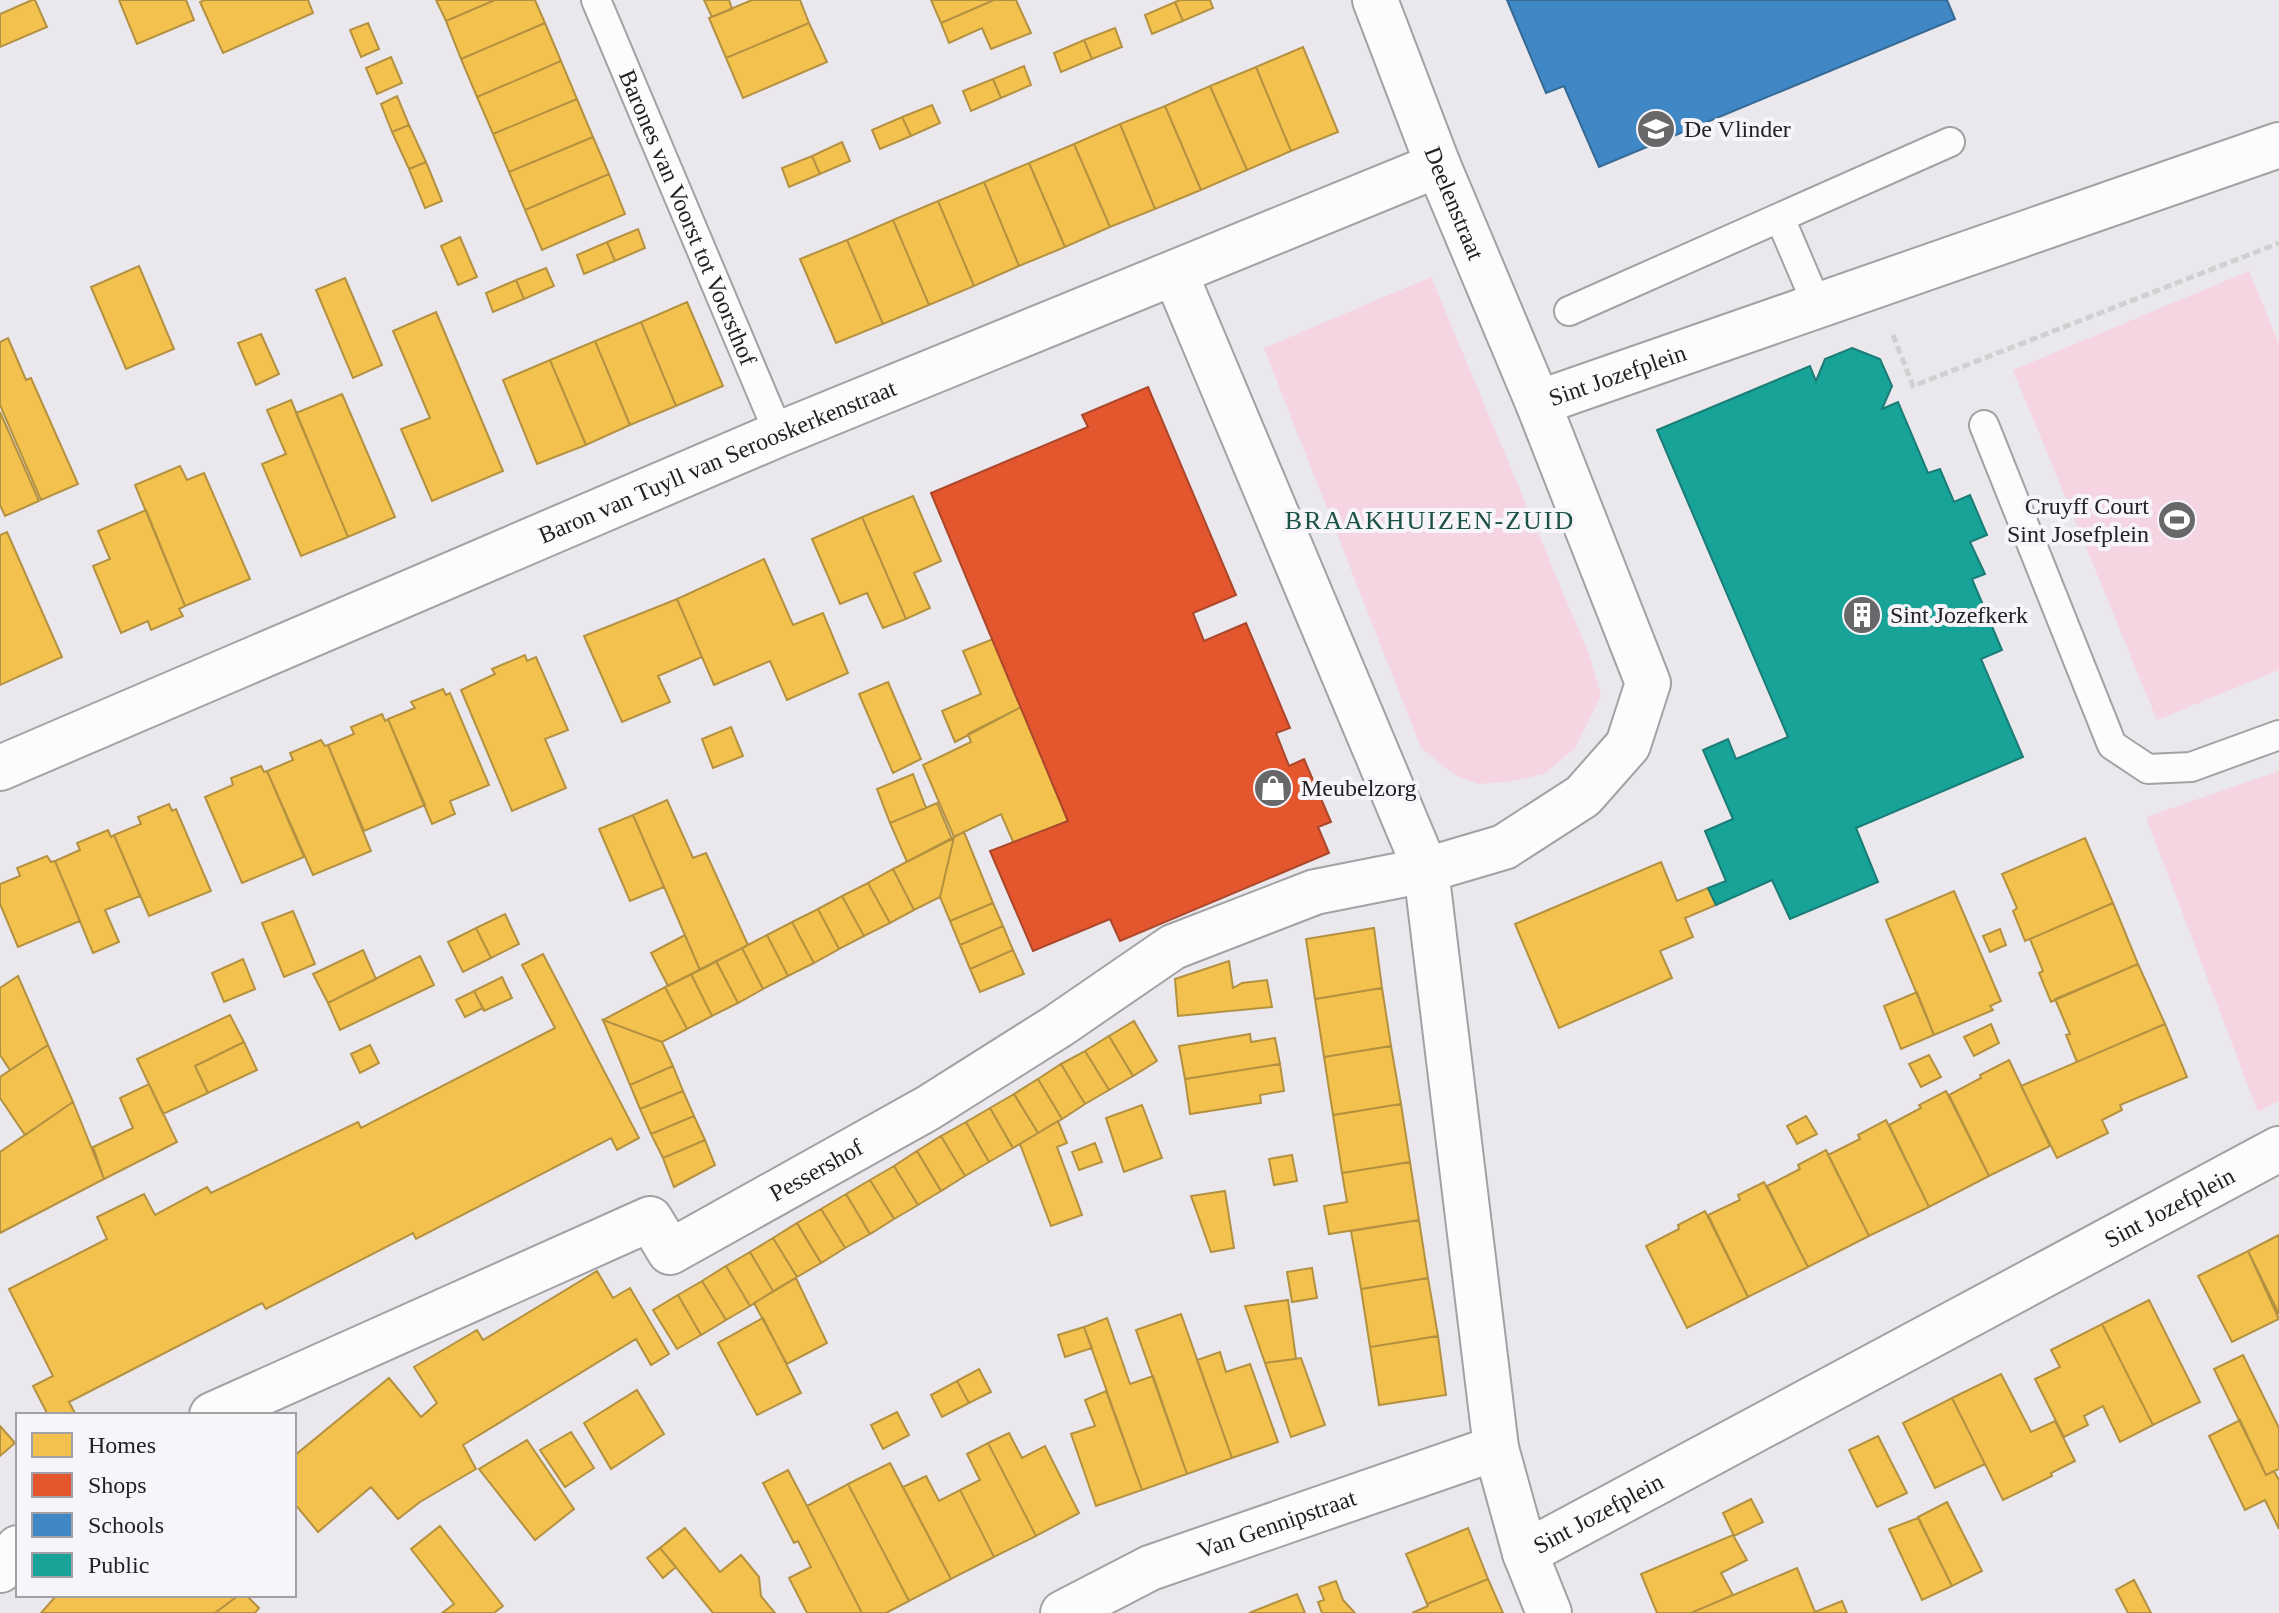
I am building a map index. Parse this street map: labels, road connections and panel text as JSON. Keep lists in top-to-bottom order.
{
  "streets": {
    "street": [
      "Deelenstraat",
      "Sint Jozefplein",
      "Baron van Tuyll van Serooskerkenstraat",
      "Pessershof",
      "Van Gennipstraat"
    ],
    "lane": ["Barones van Voorst tot Voorsthof"]
  },
  "crossings": [
    ["Deelenstraat", "Sint Jozefplein"],
    ["Deelenstraat", "Baron van Tuyll van Serooskerkenstraat"],
    ["Barones van Voorst tot Voorsthof", "Baron van Tuyll van Serooskerkenstraat"],
    ["Sint Jozefplein", "Baron van Tuyll van Serooskerkenstraat"],
    ["Sint Jozefplein", "Pessershof"],
    ["Sint Jozefplein", "Van Gennipstraat"]
  ],
  "districts": ["BRAAKHUIZEN-ZUID"],
  "places": {
    "school or university": ["De Vlinder"],
    "sports": ["Cruyff Court Sint Josefplein"],
    "building": ["Sint Jozefkerk"],
    "shop": ["Meubelzorg"]
  },
  "legend": [
    "Homes",
    "Shops",
    "Schools",
    "Public"
  ]
}
